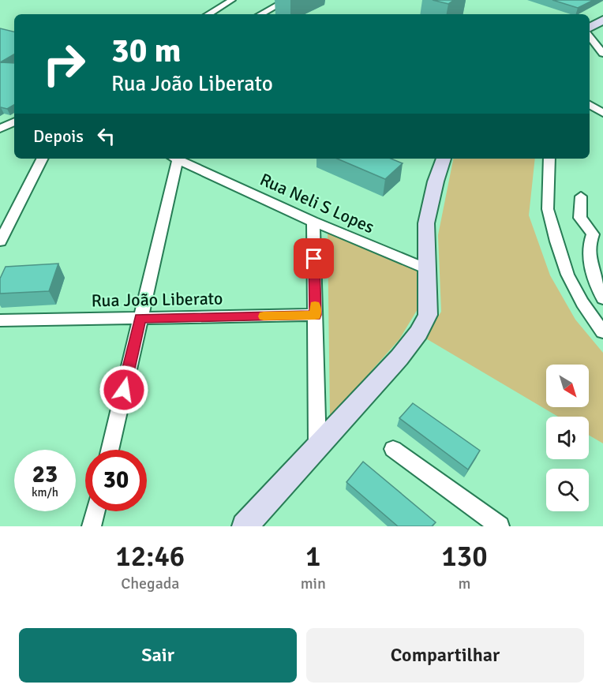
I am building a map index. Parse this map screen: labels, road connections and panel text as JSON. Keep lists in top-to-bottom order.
{
  "streets": {
    "street": ["Rua Neli S Lopes", "Rua João Liberato"]
  },
  "north": "bottom right",
  "page": {
    "turn": ["30 m", "Rua João Liberato"],
    "then": "Depois",
    "speed": "23 km/h",
    "limit": "30",
    "eta": [
      "12:46",
      "Chegada",
      "1",
      "min",
      "130",
      "m"
    ],
    "buttons": ["Sair", "Compartilhar"]
  }
}
